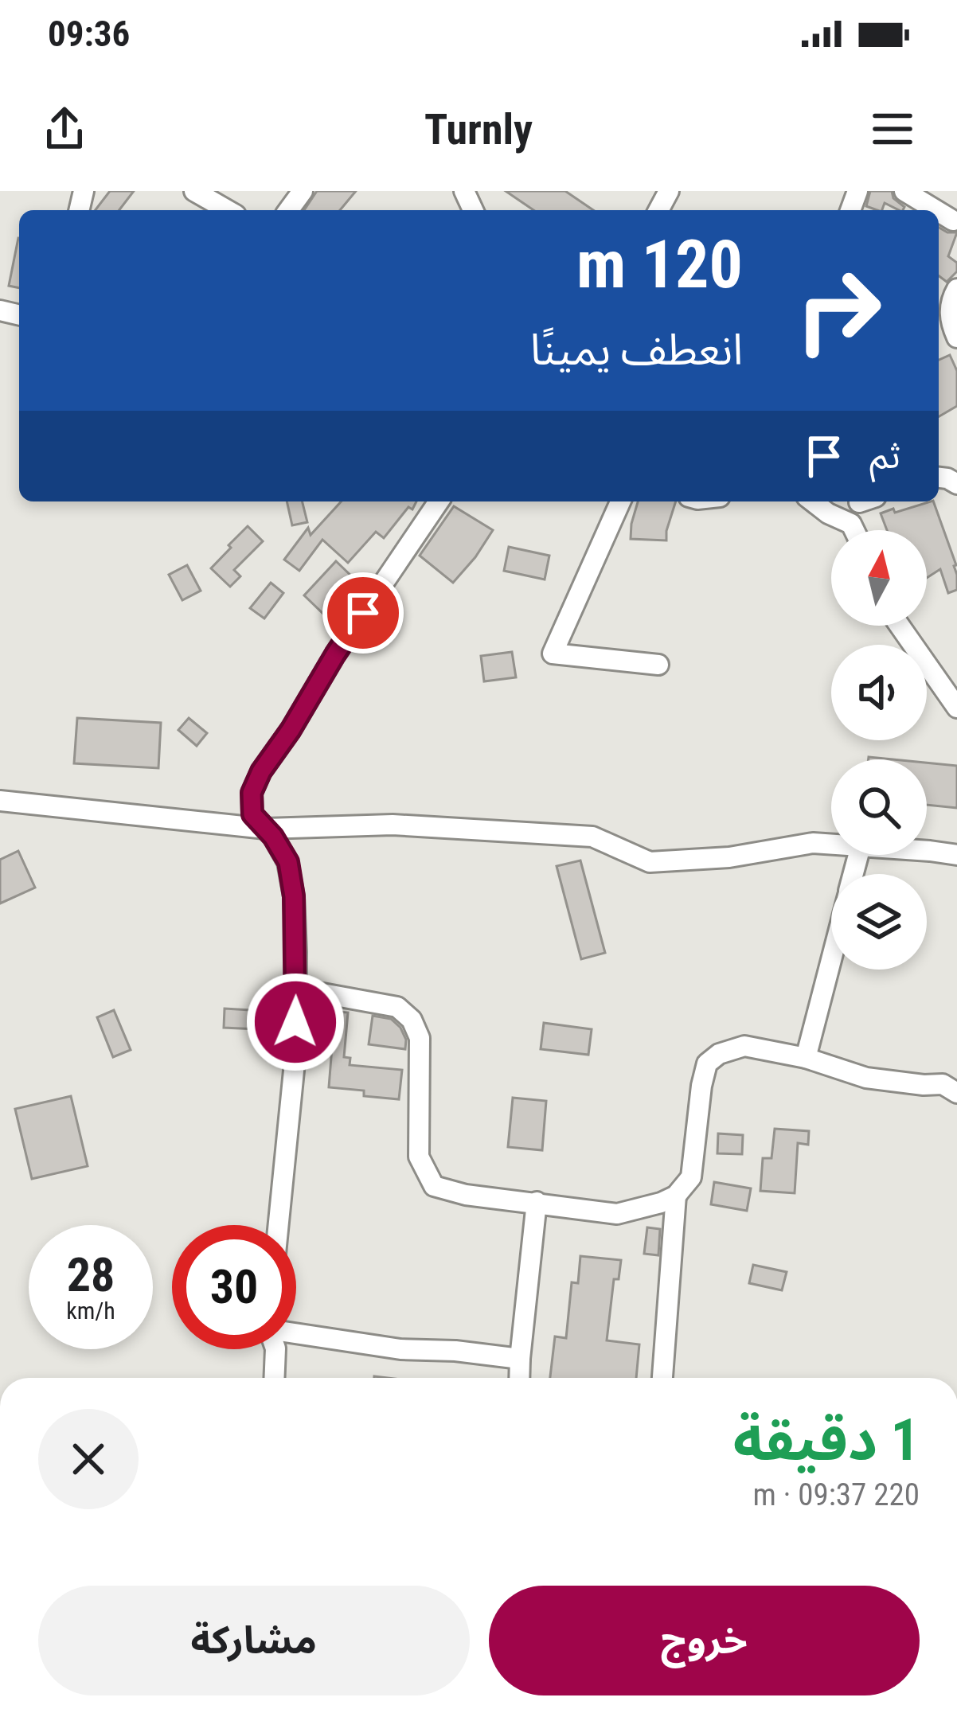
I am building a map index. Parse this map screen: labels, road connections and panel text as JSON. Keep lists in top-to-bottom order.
{
  "north": "top",
  "page": {
    "status": "09:36",
    "header": "Turnly",
    "turn": ["120 m", "انعطف يمينًا"],
    "then": "ثم",
    "speed": "28 km/h",
    "limit": "30",
    "heading": ["1 دقيقة", "220 m · 09:37"],
    "buttons": ["خروج", "مشاركة"]
  }
}
